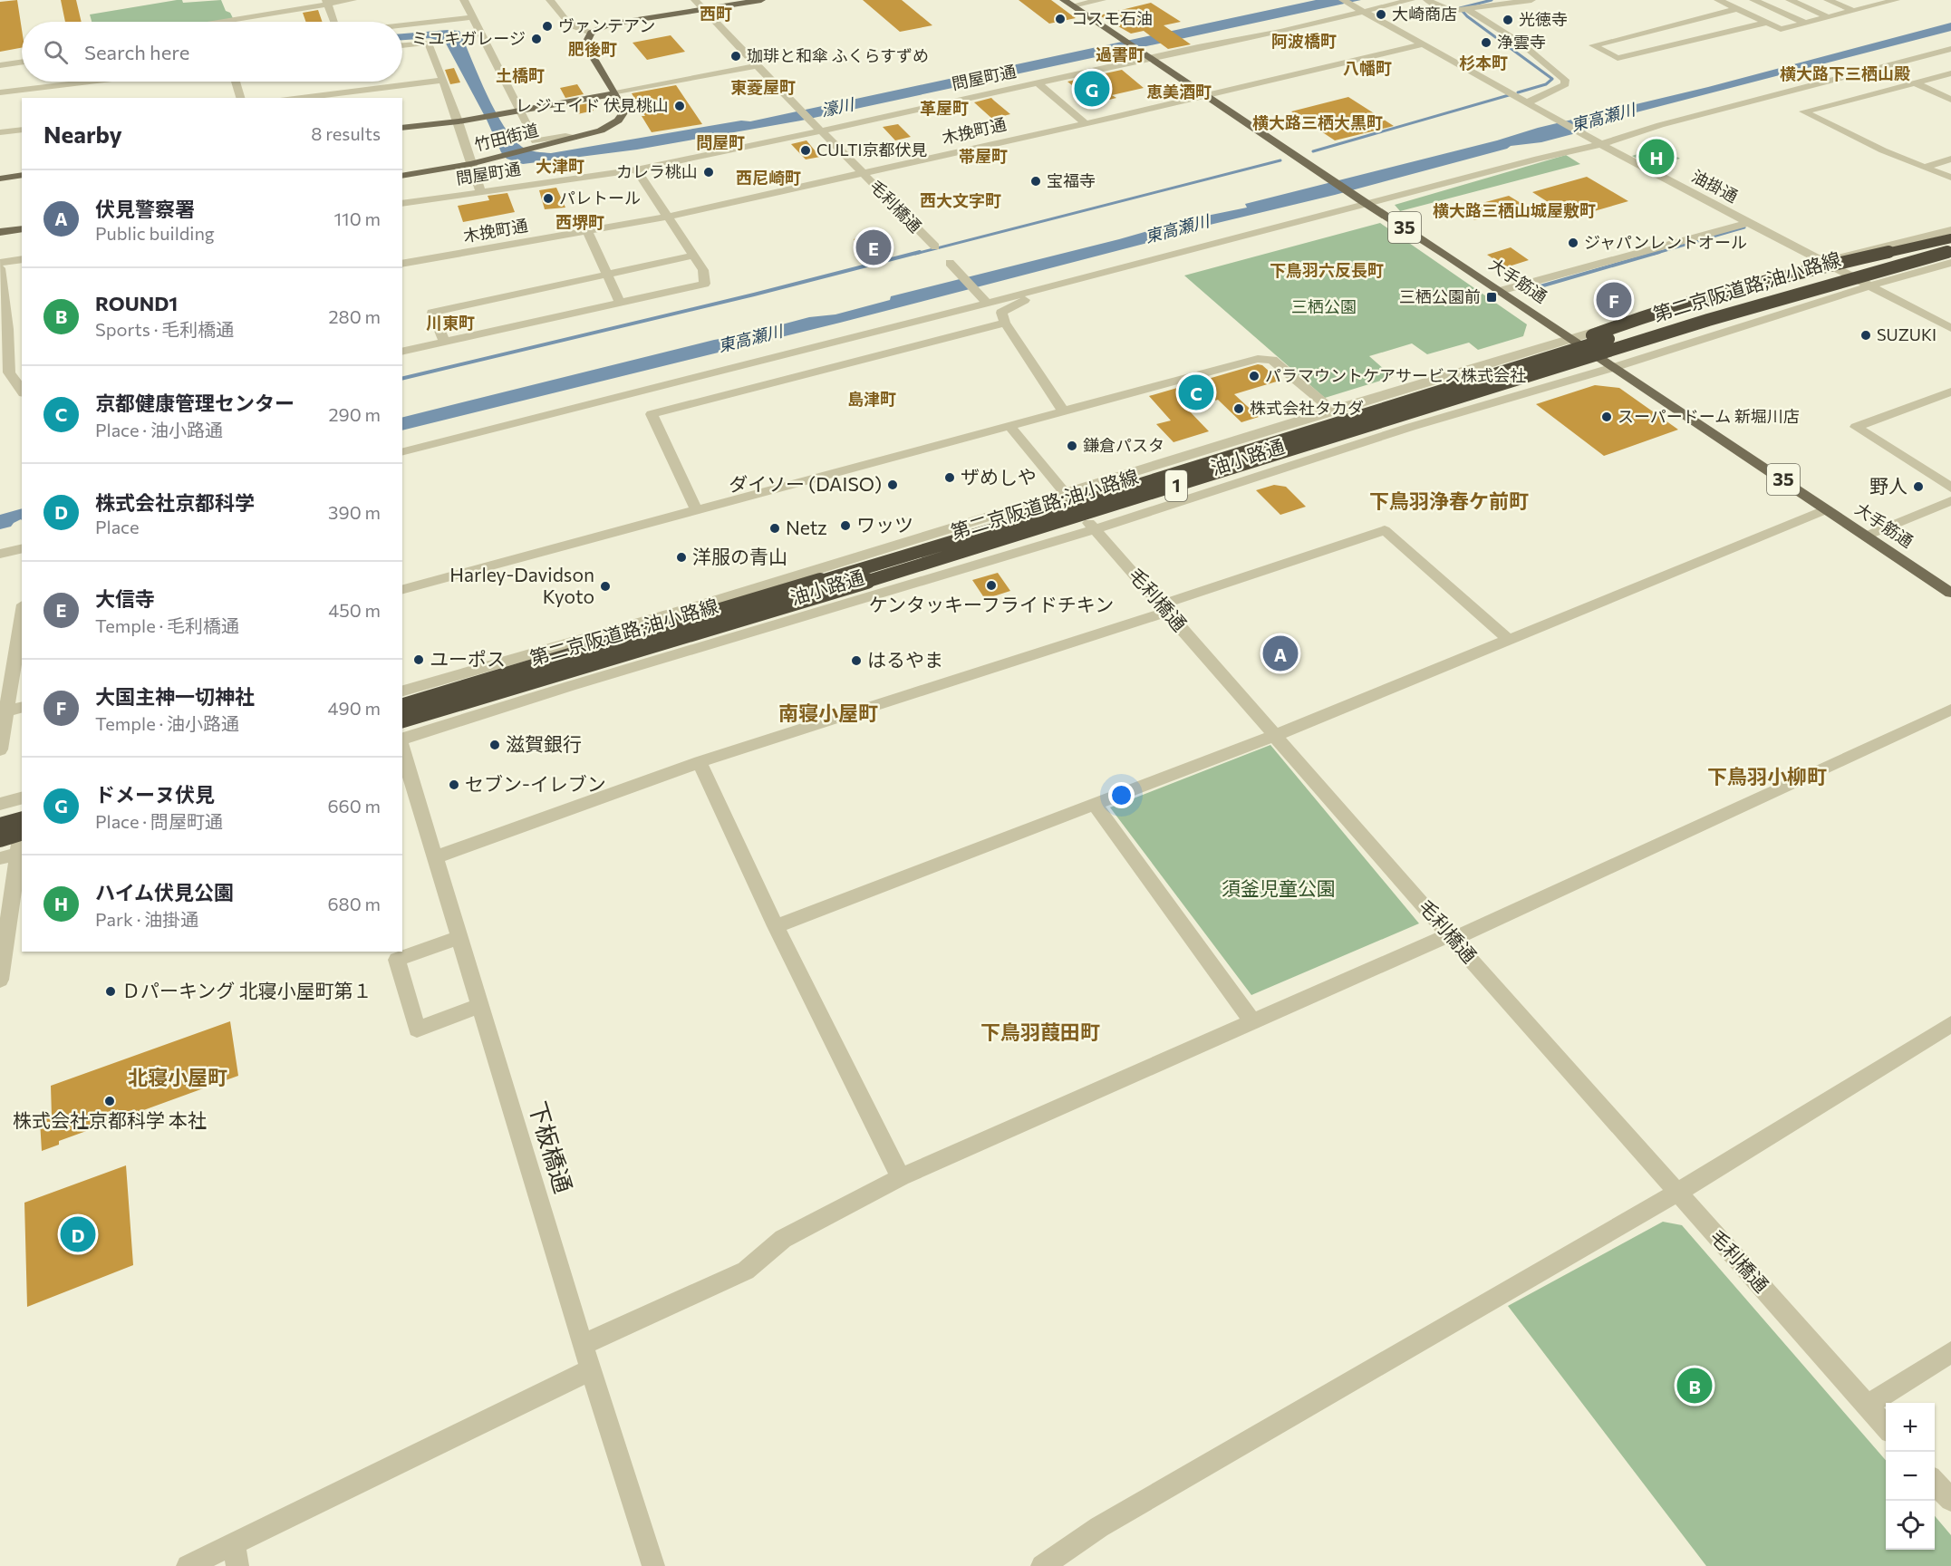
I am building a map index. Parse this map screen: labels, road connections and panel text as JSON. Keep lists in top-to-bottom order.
{
  "streets": {
    "highway": ["第二京阪道路;油小路線", "1"],
    "main road": ["竹田街道", "35", "大手筋通"],
    "street": [
      "問屋町通",
      "木挽町通",
      "油掛通",
      "毛利橋通",
      "油小路通",
      "下板橋通"
    ]
  },
  "crossings": [
    ["問屋町通", "油掛通"],
    ["問屋町通", "毛利橋通"],
    ["問屋町通", "大手筋通"],
    ["木挽町通", "油掛通"],
    ["木挽町通", "毛利橋通"],
    ["木挽町通", "大手筋通"],
    ["油掛通", "油小路通"],
    ["毛利橋通", "油小路通"],
    ["大手筋通", "油小路通"]
  ],
  "districts": [
    "西町",
    "阿波橋町",
    "肥後町",
    "過書町",
    "杉本町",
    "八幡町",
    "横大路下三栖山殿",
    "土橋町",
    "東菱屋町",
    "恵美酒町",
    "革屋町",
    "横大路三栖大黒町",
    "問屋町",
    "帯屋町",
    "大津町",
    "西尼崎町",
    "西大文字町",
    "横大路三栖山城屋敷町",
    "西堺町",
    "下鳥羽六反長町",
    "川東町",
    "島津町",
    "下鳥羽浄春ケ前町",
    "南寝小屋町",
    "下鳥羽小柳町",
    "下鳥羽葭田町",
    "北寝小屋町"
  ],
  "water": ["濠川", "東高瀬川"],
  "parks": ["三栖公園", "須釜児童公園"],
  "places": {
    "other": [
      "大崎商店",
      "コスモ石油",
      "光徳寺",
      "ヴァンテアン",
      "ミユキガレージ",
      "浄雲寺",
      "珈琲と和傘 ふくらすずめ",
      "レ ジェイド 伏見桃山",
      "CULTI京都伏見",
      "カレラ桃山",
      "宝福寺",
      "パレトール",
      "ジャパンレントオール",
      "SUZUKI",
      "パラマウントケアサービス株式会社",
      "株式会社タカダ",
      "スーパードーム 新堀川店",
      "鎌倉パスタ",
      "ザめしや",
      "ダイソー (DAISO)",
      "野人",
      "ワッツ",
      "Netz",
      "洋服の青山",
      "ケンタッキーフライドチキン",
      "Harley-Davidson Kyoto",
      "ユーポス",
      "はるやま",
      "滋賀銀行",
      "セブン-イレブン",
      "Ｄパーキング 北寝小屋町第１",
      "株式会社京都科学 本社"
    ],
    "transit": ["三栖公園前"]
  },
  "page": {
    "search": "Search here",
    "pins": [
      "G",
      "H",
      "E",
      "F",
      "C",
      "A",
      "D",
      "B"
    ],
    "heading": ["Nearby", "8 results"],
    "list": [
      {
        "mark": "A",
        "name": "伏見警察署",
        "note": "Public building",
        "value": "110 m"
      },
      {
        "mark": "B",
        "name": "ROUND1",
        "note": "Sports · 毛利橋通",
        "value": "280 m"
      },
      {
        "mark": "C",
        "name": "京都健康管理センター",
        "note": "Place · 油小路通",
        "value": "290 m"
      },
      {
        "mark": "D",
        "name": "株式会社京都科学",
        "note": "Place",
        "value": "390 m"
      },
      {
        "mark": "E",
        "name": "大信寺",
        "note": "Temple · 毛利橋通",
        "value": "450 m"
      },
      {
        "mark": "F",
        "name": "大国主神一切神社",
        "note": "Temple · 油小路通",
        "value": "490 m"
      },
      {
        "mark": "G",
        "name": "ドメーヌ伏見",
        "note": "Place · 問屋町通",
        "value": "660 m"
      },
      {
        "mark": "H",
        "name": "ハイム伏見公園",
        "note": "Park · 油掛通",
        "value": "680 m"
      }
    ],
    "map_buttons": ["+", "−"]
  }
}
